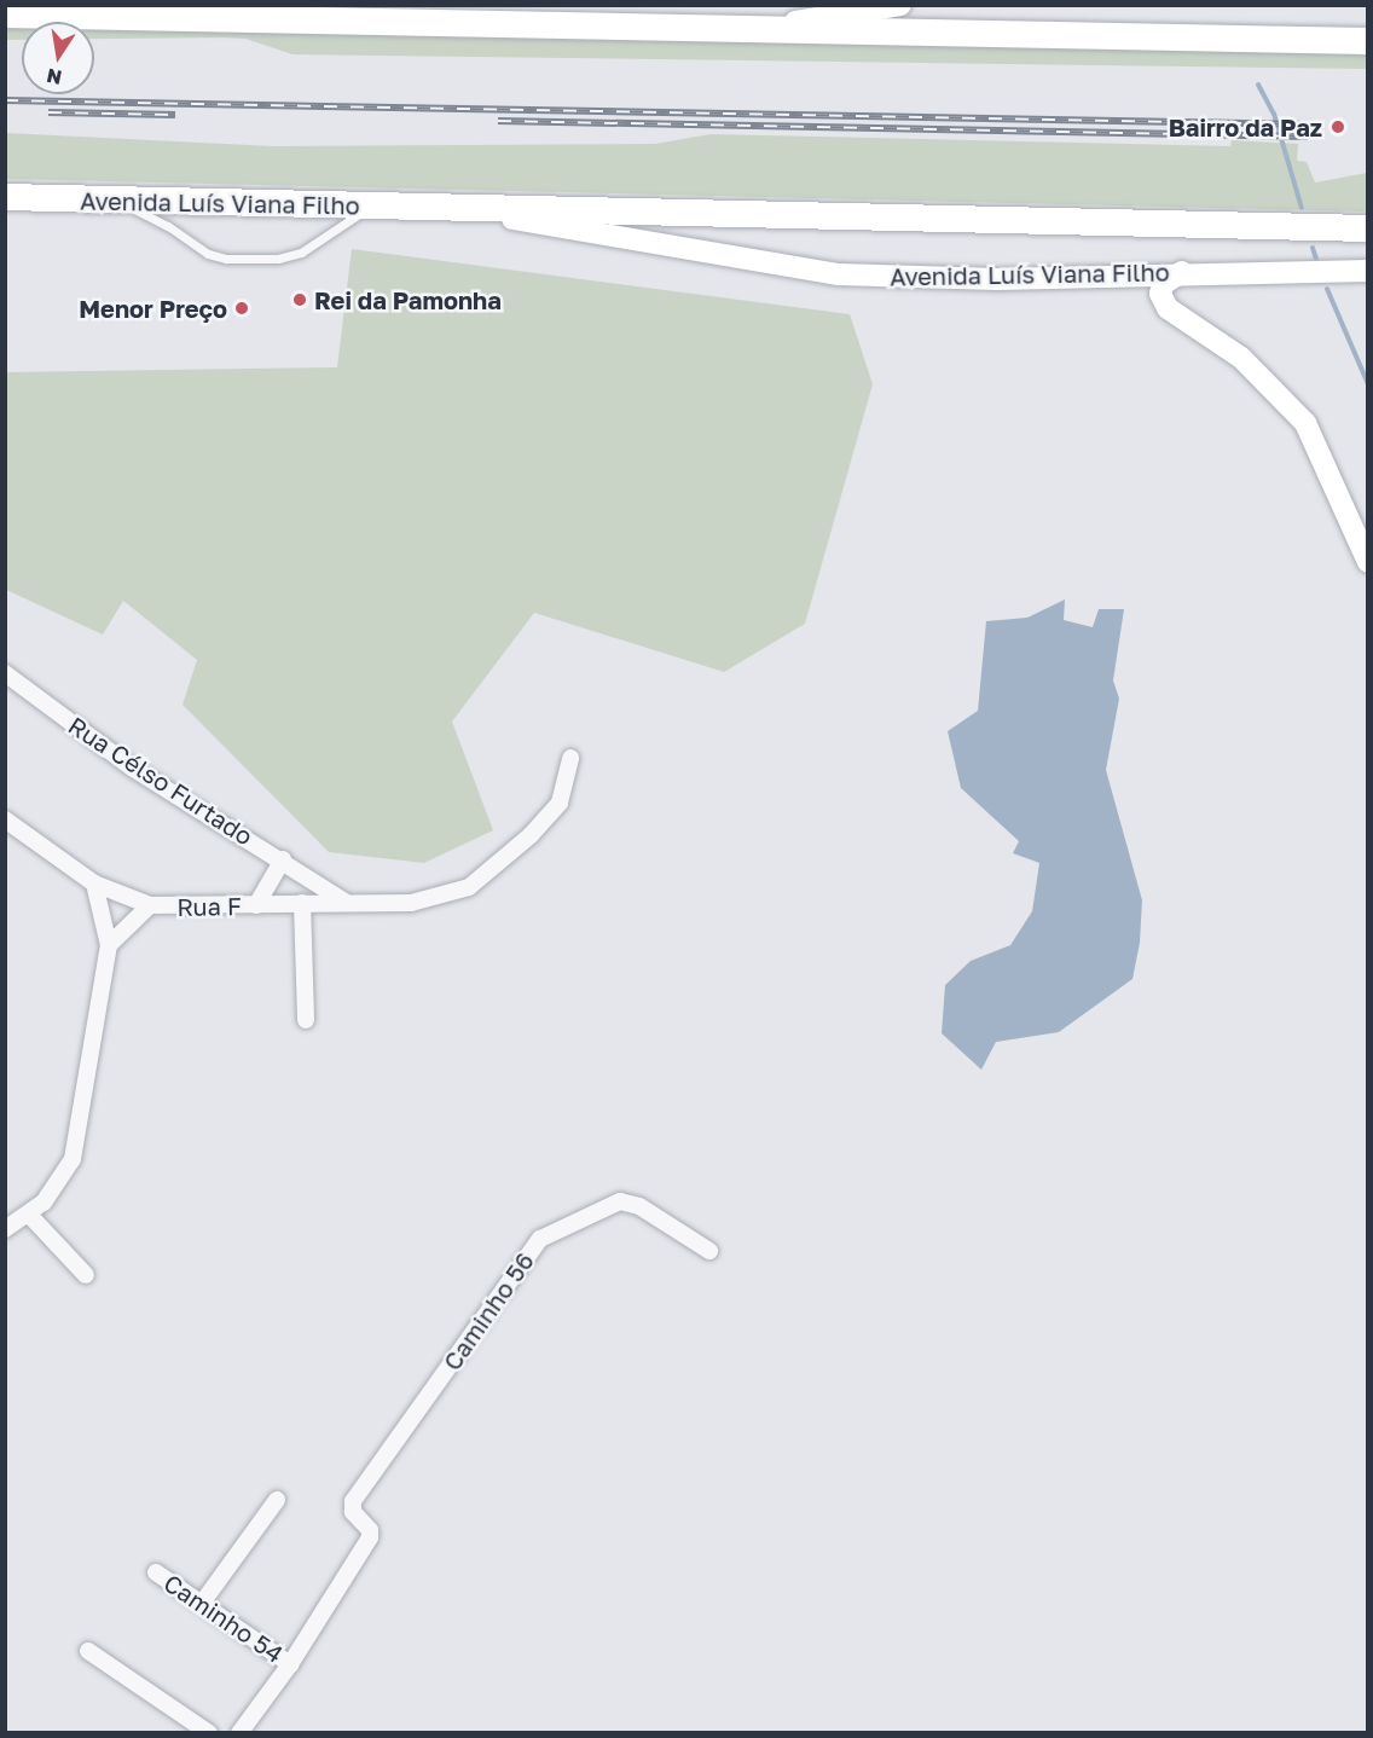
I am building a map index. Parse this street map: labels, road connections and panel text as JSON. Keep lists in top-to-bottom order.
{
  "streets": {
    "highway": ["Avenida Luís Viana Filho"],
    "street": [
      "Rua Célso Furtado",
      "Rua F",
      "Caminho 56",
      "Caminho 54"
    ]
  },
  "crossings": [
    ["Rua Célso Furtado", "Rua F"],
    ["Caminho 56", "Caminho 54"]
  ],
  "places": ["Bairro da Paz", "Rei da Pamonha", "Menor Preço"],
  "north": "bottom"
}
